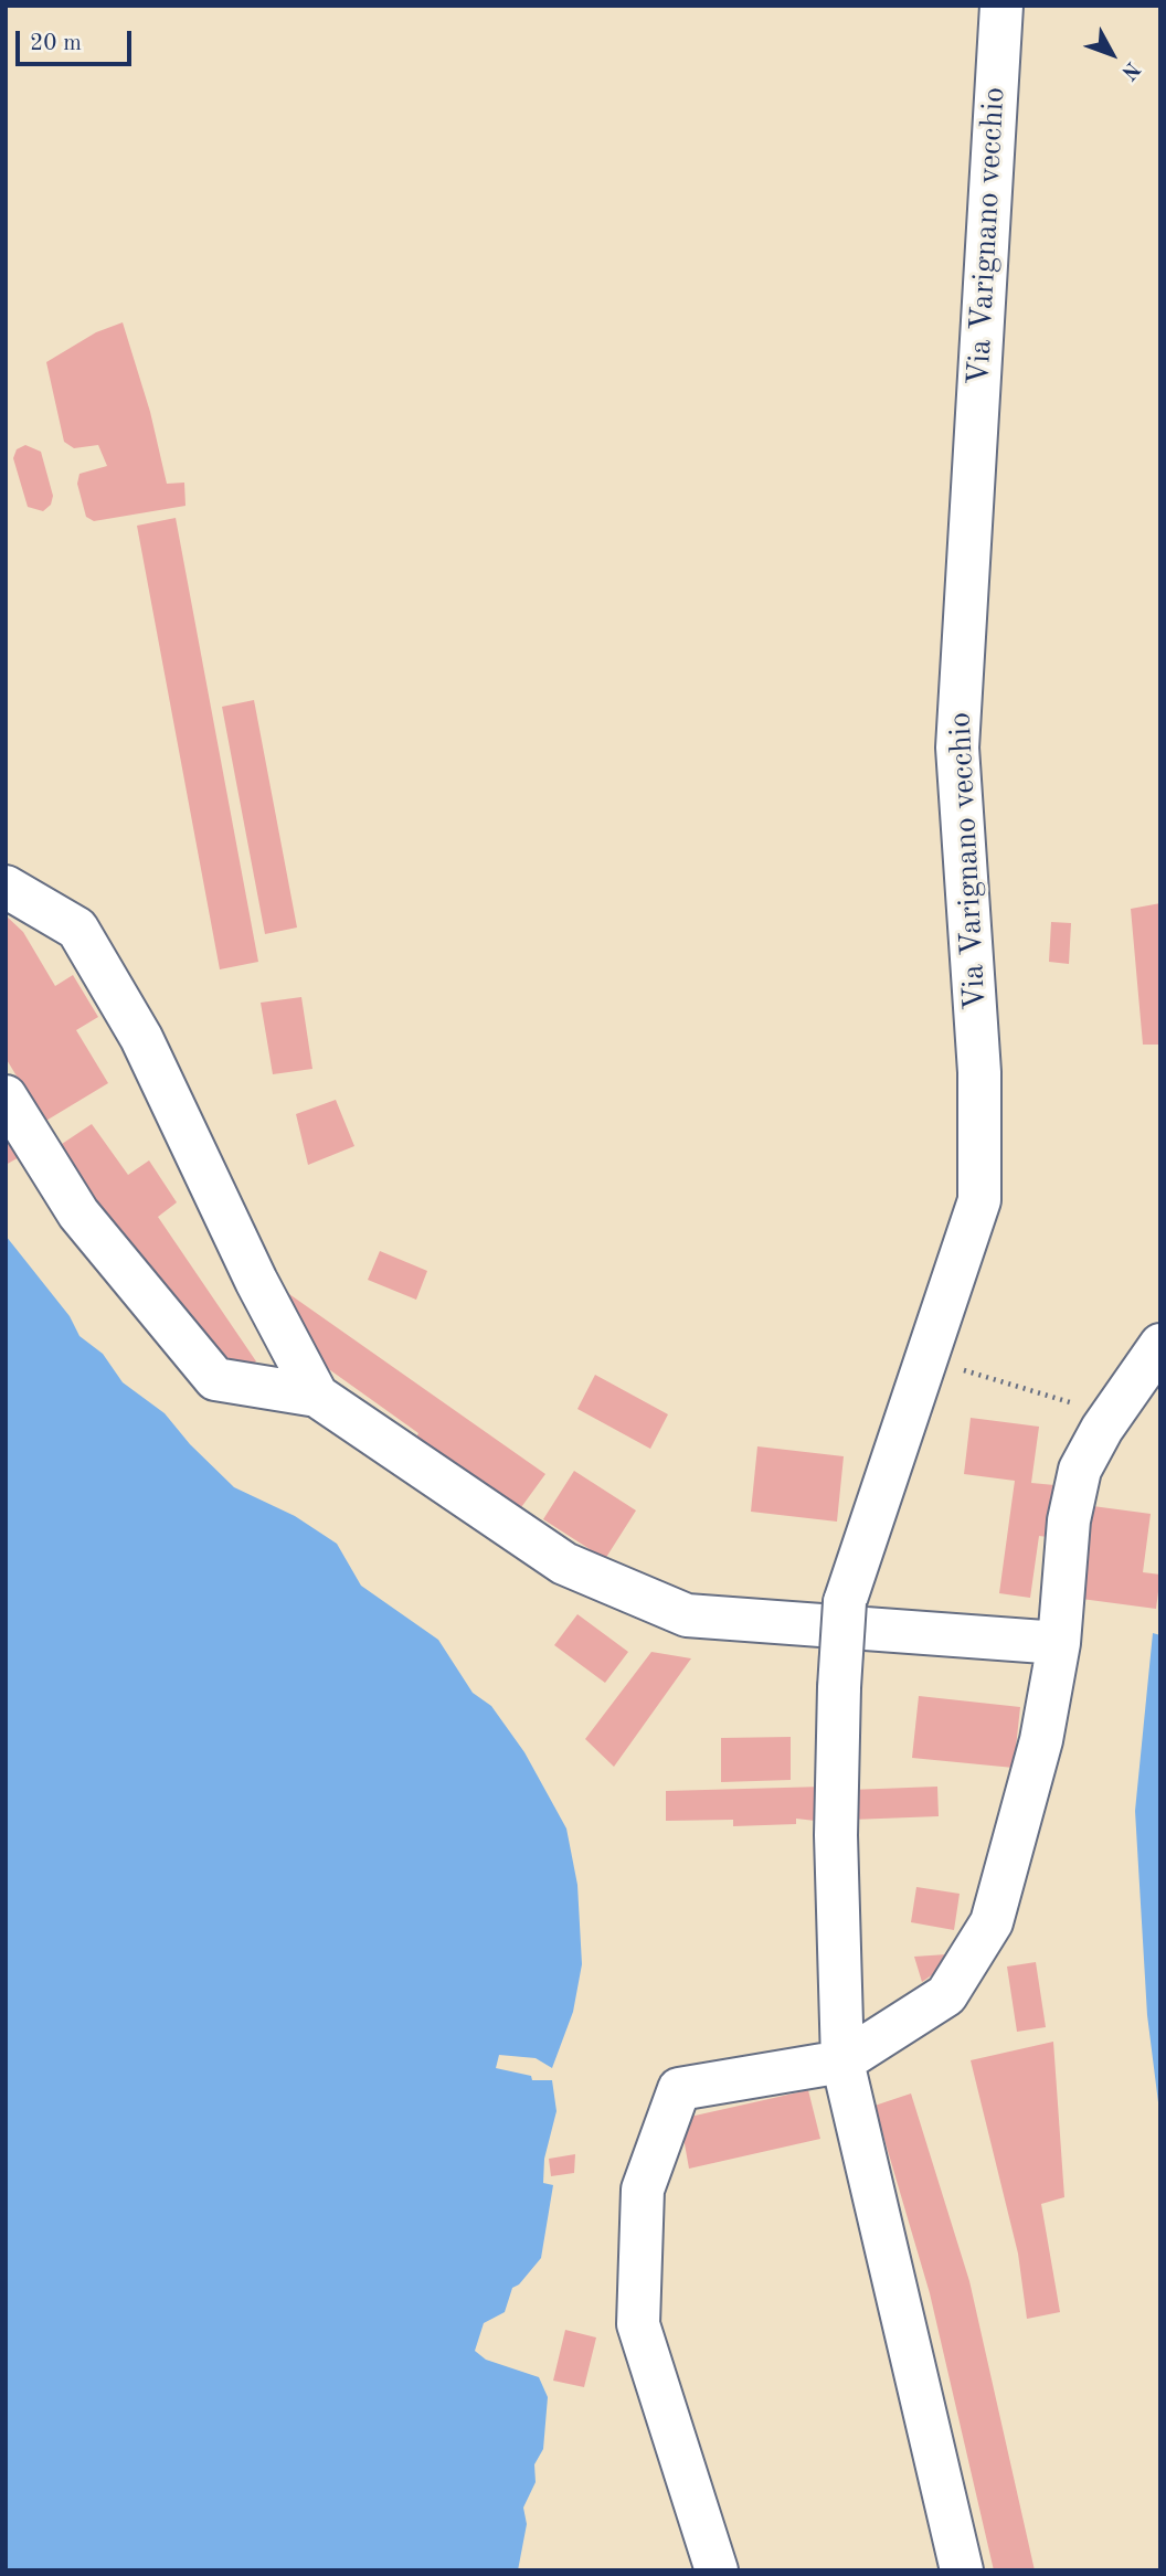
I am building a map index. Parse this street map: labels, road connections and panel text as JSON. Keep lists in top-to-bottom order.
{
  "streets": {
    "street": ["Via Varignano vecchio"]
  },
  "scale_bar": "20 m",
  "north": "bottom right"
}
